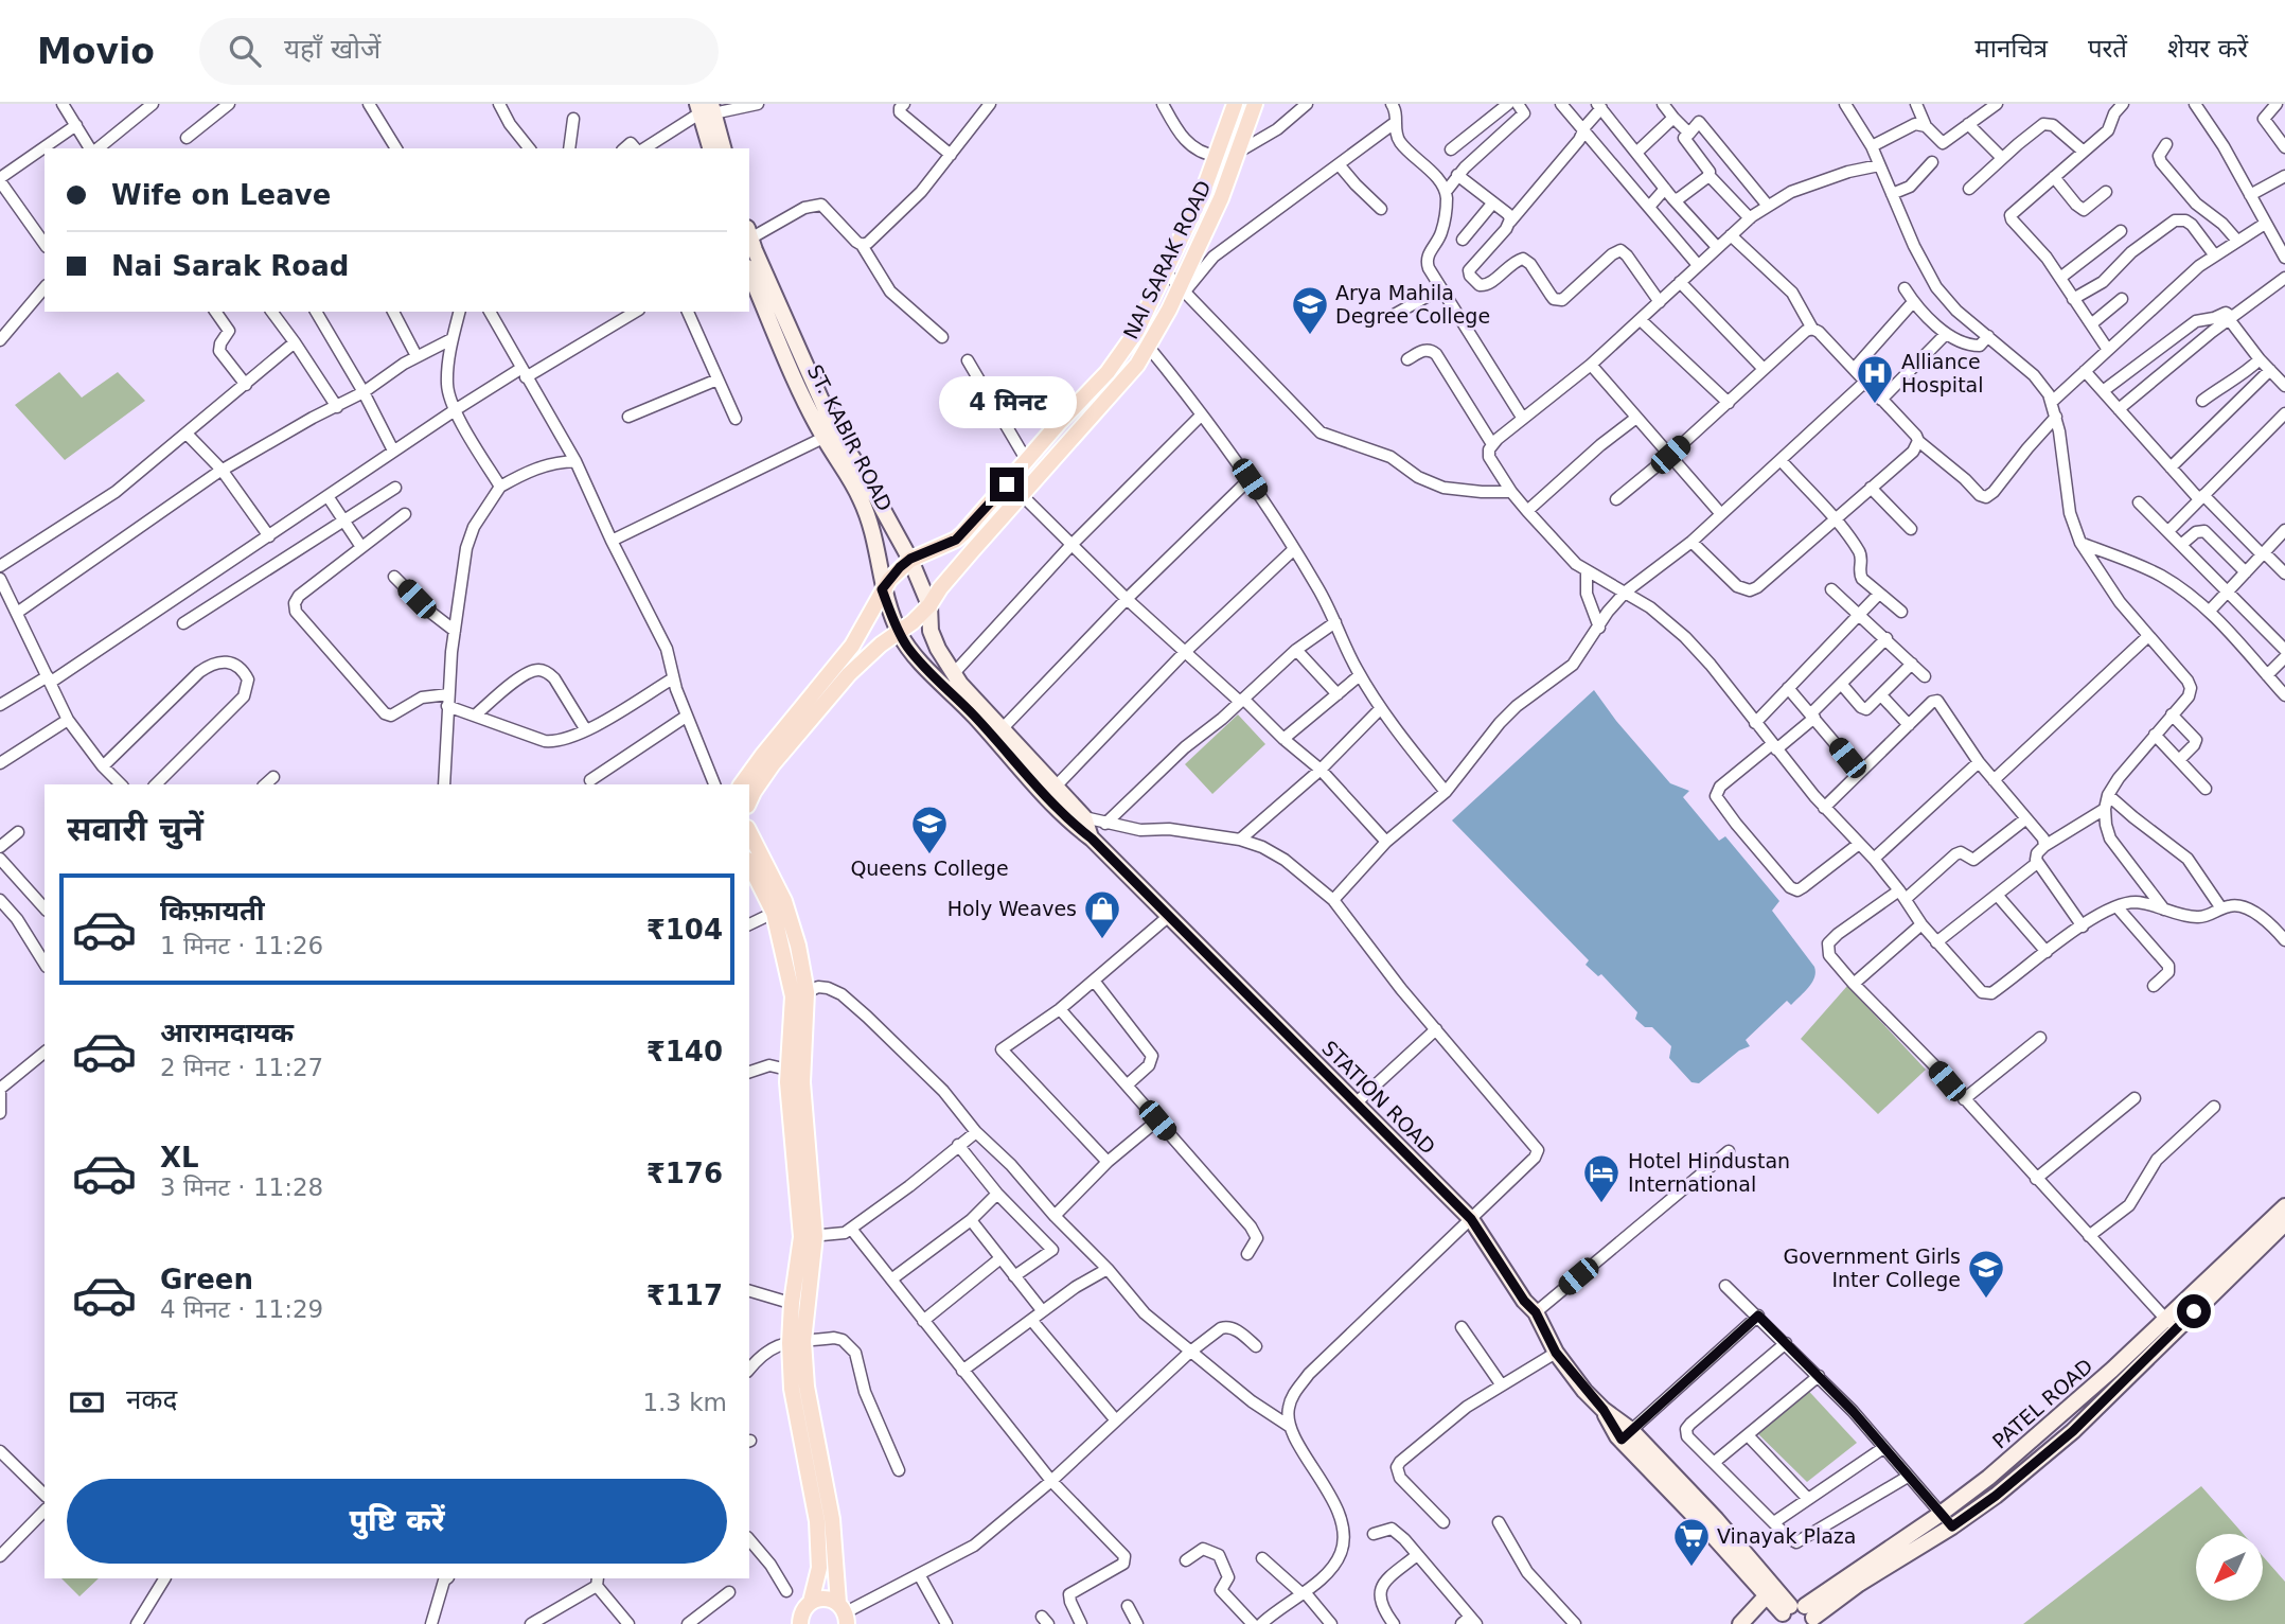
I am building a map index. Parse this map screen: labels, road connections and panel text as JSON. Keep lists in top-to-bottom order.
{
  "streets": {
    "main road": ["NAI SARAK ROAD"],
    "street": ["ST. KABIR ROAD", "STATION ROAD", "PATEL ROAD"]
  },
  "crossings": [
    ["NAI SARAK ROAD", "ST. KABIR ROAD"],
    ["NAI SARAK ROAD", "STATION ROAD"],
    ["ST. KABIR ROAD", "STATION ROAD"],
    ["STATION ROAD", "PATEL ROAD"]
  ],
  "places": {
    "school or university": ["Arya Mahila Degree College", "Queens College", "Government Girls Inter College"],
    "hospital": ["Alliance Hospital"],
    "shop": ["Holy Weaves"],
    "hotel": ["Hotel Hindustan International"],
    "supermarket": ["Vinayak Plaza"]
  },
  "north": "bottom left",
  "page": {
    "header": "Movio",
    "search": "यहाँ खोजें",
    "nav": ["मानचित्र", "परतें", "शेयर करें"],
    "banner": ["Wife on Leave", "Nai Sarak Road"],
    "bubble": "4 मिनट",
    "heading": "सवारी चुनें",
    "list": [
      {
        "name": "किफ़ायती",
        "note": "1 मिनट · 11:26",
        "value": "₹104"
      },
      {
        "name": "आरामदायक",
        "note": "2 मिनट · 11:27",
        "value": "₹140"
      },
      {
        "name": "XL",
        "note": "3 मिनट · 11:28",
        "value": "₹176"
      },
      {
        "name": "Green",
        "note": "4 मिनट · 11:29",
        "value": "₹117"
      }
    ],
    "pay": ["नकद", "1.3 km"],
    "buttons": "पुष्टि करें"
  }
}
